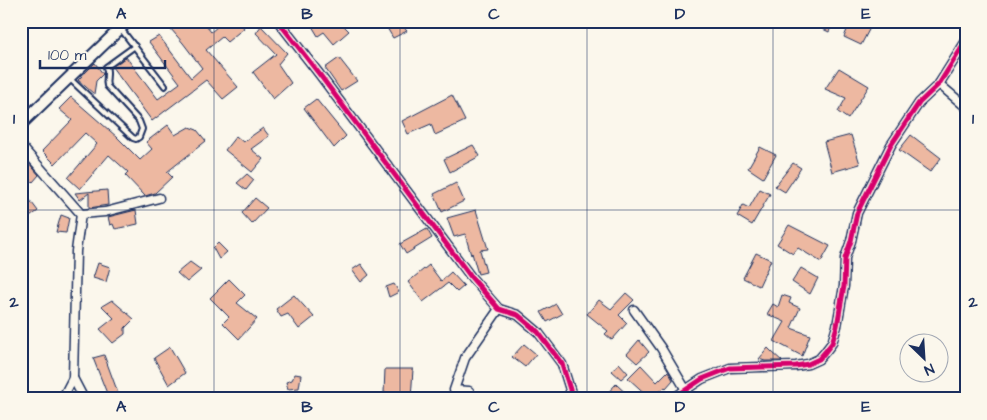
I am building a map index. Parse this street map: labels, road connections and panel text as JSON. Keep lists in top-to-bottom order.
{
  "scale_bar": "100 m",
  "north": "bottom right",
  "grid": {
    "columns": [
      "A",
      "B",
      "C",
      "D",
      "E"
    ],
    "rows": ["1", "2"]
  }
}
